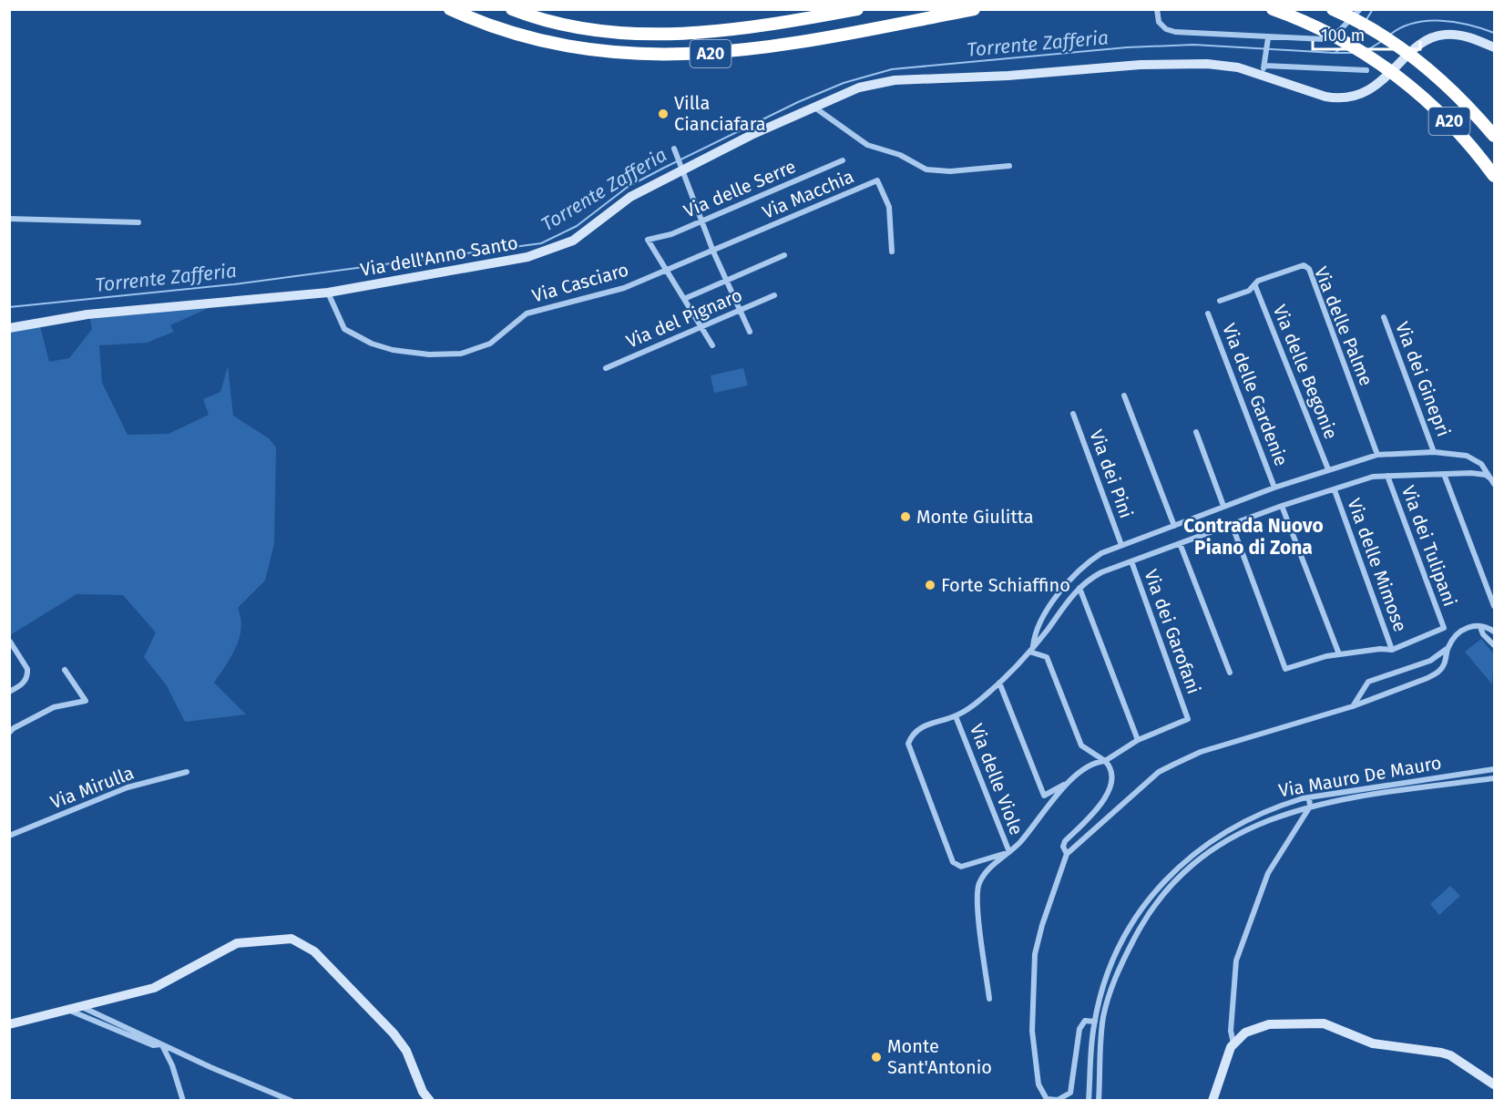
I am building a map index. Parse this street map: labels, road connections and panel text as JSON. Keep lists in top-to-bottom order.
{
  "streets": {
    "highway": ["A20"],
    "street": [
      "Via delle Serre",
      "Via Macchia",
      "Via dell'Anno Santo",
      "Via Casciaro",
      "Via del Pignaro",
      "Via delle Palme",
      "Via delle Begonie",
      "Via dei Ginepri",
      "Via delle Gardenie",
      "Via dei Pini",
      "Via dei Tulipani",
      "Via delle Mimose",
      "Via dei Garofani",
      "Via Mauro De Mauro",
      "Via delle Viole",
      "Via Mirulla"
    ]
  },
  "crossings": [
    ["Via delle Serre", "Via Casciaro"],
    ["Via Macchia", "Via Casciaro"],
    ["Via dell'Anno Santo", "Via Casciaro"],
    ["Via delle Palme", "Via delle Begonie"],
    ["Via dei Tulipani", "Via delle Mimose"]
  ],
  "districts": ["Contrada Nuovo Piano di Zona"],
  "water": ["Torrente Zafferia"],
  "places": [
    "Villa Cianciafara",
    "Monte Giulitta",
    "Forte Schiaffino",
    "Monte Sant'Antonio"
  ],
  "scale_bar": "100 m"
}
